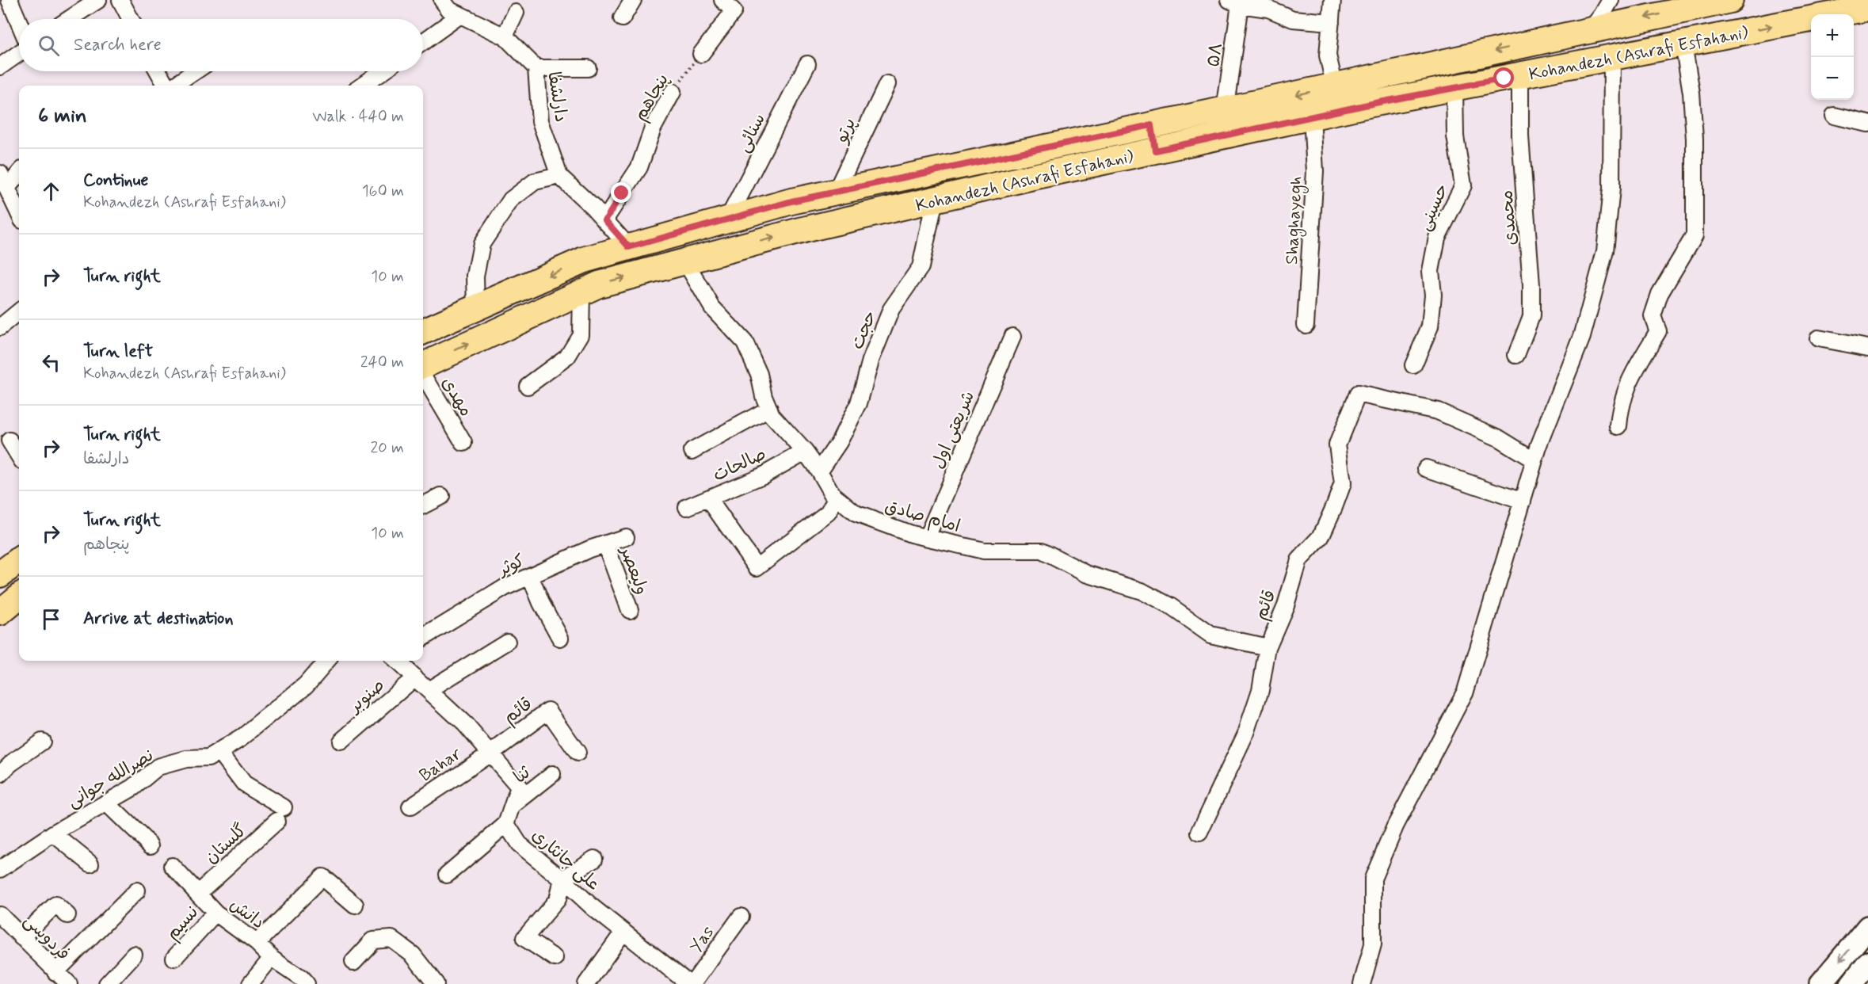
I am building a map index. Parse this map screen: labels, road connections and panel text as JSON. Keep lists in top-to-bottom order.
{
  "streets": {
    "main road": ["Kohandezh (Ashrafi Esfahani)"],
    "street": [
      "۵۸",
      "دارلشفا",
      "پنجاهم",
      "پرتو",
      "سنائی",
      "حسینی",
      "محمدی",
      "Shaghayegh",
      "حجت",
      "مهدی",
      "شریعتی اول",
      "صالحات",
      "امام صادق",
      "کوثر",
      "ولیعصر",
      "قائم",
      "صنوبر",
      "Bahar",
      "ثنا",
      "نصرالله جوانی",
      "گلستان",
      "علی جانثاری",
      "دانش",
      "نسیم",
      "فردوسی",
      "Yas"
    ]
  },
  "crossings": [
    ["Kohandezh (Ashrafi Esfahani)", "۵۸"],
    ["Kohandezh (Ashrafi Esfahani)", "دارلشفا"],
    ["Kohandezh (Ashrafi Esfahani)", "پرتو"],
    ["Kohandezh (Ashrafi Esfahani)", "سنائی"],
    ["Kohandezh (Ashrafi Esfahani)", "حسینی"],
    ["Kohandezh (Ashrafi Esfahani)", "محمدی"],
    ["Kohandezh (Ashrafi Esfahani)", "Shaghayegh"],
    ["Kohandezh (Ashrafi Esfahani)", "حجت"],
    ["Kohandezh (Ashrafi Esfahani)", "امام صادق"],
    ["دارلشفا", "پنجاهم"],
    ["حجت", "امام صادق"],
    ["شریعتی اول", "امام صادق"],
    ["صالحات", "امام صادق"],
    ["امام صادق", "قائم"],
    ["کوثر", "ولیعصر"],
    ["قائم", "Bahar"],
    ["نصرالله جوانی", "گلستان"],
    ["گلستان", "دانش"],
    ["علی جانثاری", "Yas"],
    ["دانش", "نسیم"]
  ],
  "page": {
    "map_buttons": ["+", "−"],
    "search": "Search here",
    "heading": ["6 min", "Walk · 440 m"],
    "list": [
      ["Continue", "Kohandezh (Ashrafi Esfahani)", "160 m"],
      ["Turn right", "10 m"],
      ["Turn left", "Kohandezh (Ashrafi Esfahani)", "240 m"],
      ["Turn right", "دارلشفا", "20 m"],
      ["Turn right", "پنجاهم", "10 m"],
      "Arrive at destination"
    ]
  }
}
